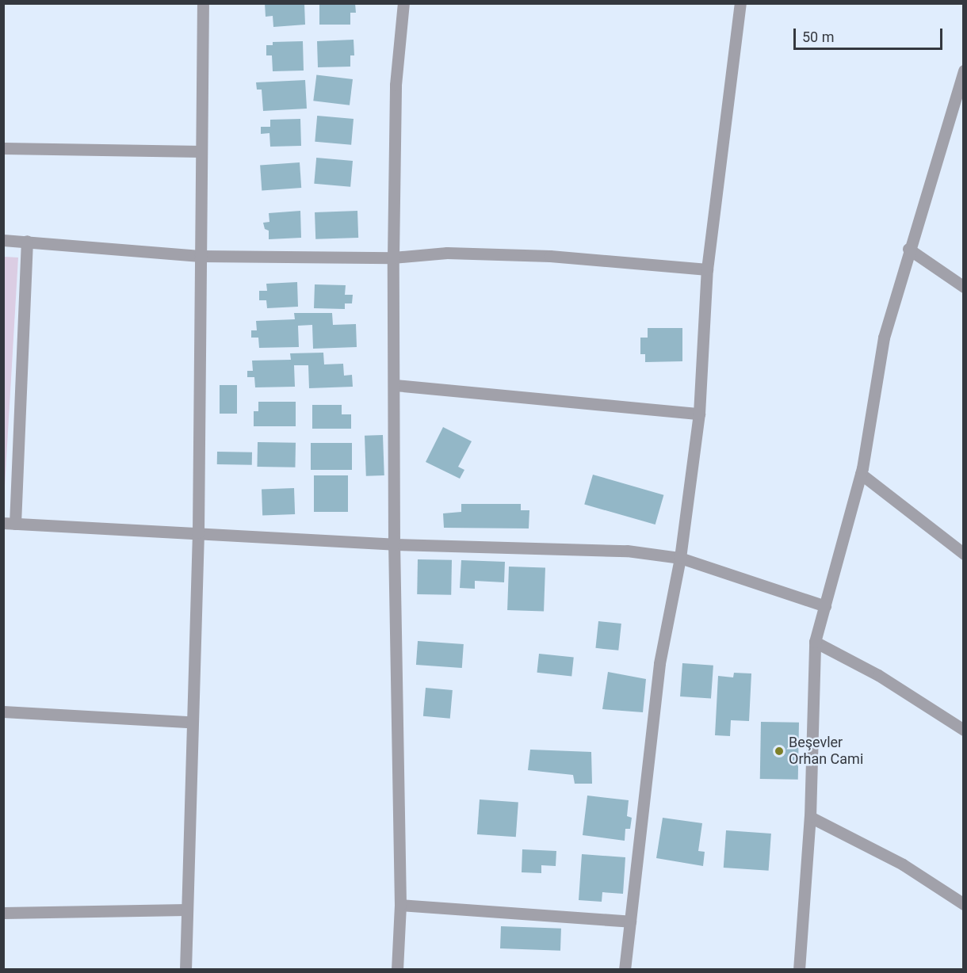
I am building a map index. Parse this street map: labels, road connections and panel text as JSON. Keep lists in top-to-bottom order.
{
  "places": ["Beşevler Orhan Cami"],
  "scale_bar": "50 m"
}
